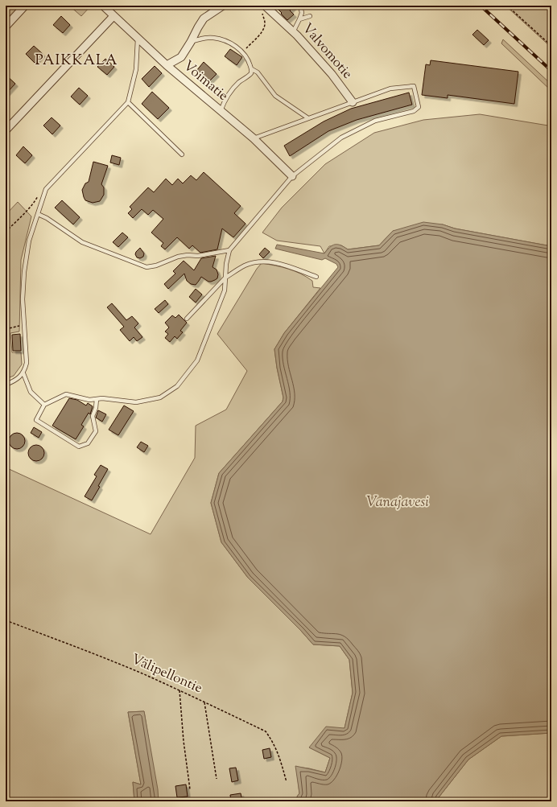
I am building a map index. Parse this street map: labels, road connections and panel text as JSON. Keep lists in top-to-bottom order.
{
  "streets": {
    "street": ["Valvomotie", "Voimatie"],
    "path": ["Välipellontie"]
  },
  "districts": ["PAIKKALA"],
  "water": ["Vanajavesi"]
}
